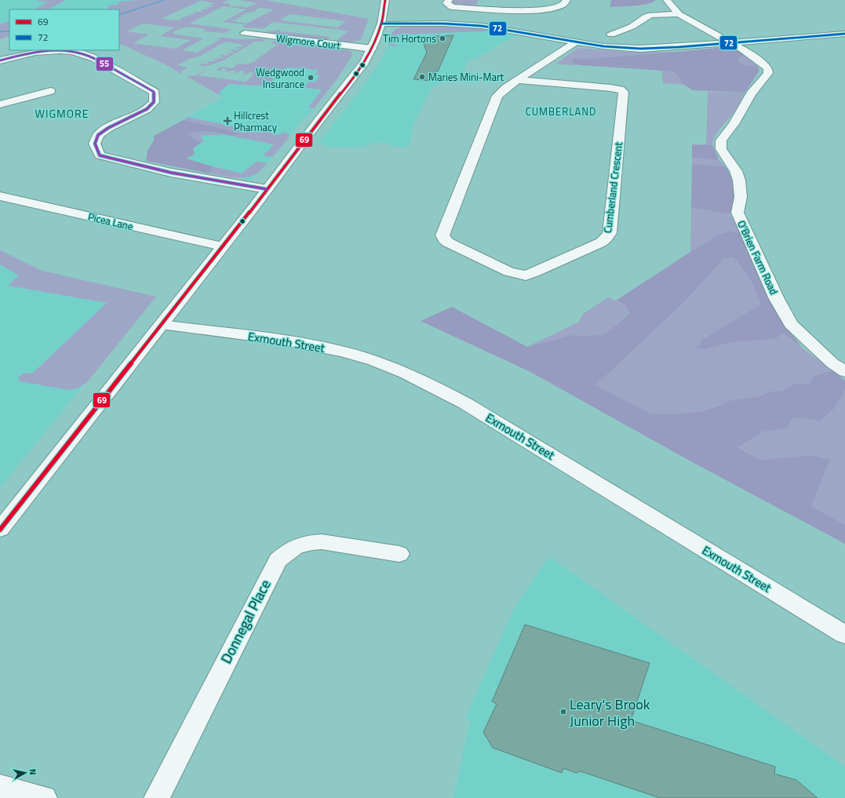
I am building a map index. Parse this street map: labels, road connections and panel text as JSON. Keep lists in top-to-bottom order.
{
  "streets": {
    "street": [
      "Wigmore Court",
      "Cumberland Crescent",
      "Picea Lane",
      "O'Brien Farm Road",
      "Exmouth Street",
      "Donnegal Place"
    ]
  },
  "districts": ["CUMBERLAND", "WIGMORE"],
  "places": {
    "other": [
      "Tim Hortons",
      "Maries Mini-Mart",
      "Wedgwood Insurance",
      "Leary's Brook Junior High"
    ],
    "health": ["Hillcrest Pharmacy"]
  },
  "lines": ["transit line 69", "transit line 72", "transit line 55"],
  "legend": ["69", "72"],
  "north": "right"
}
